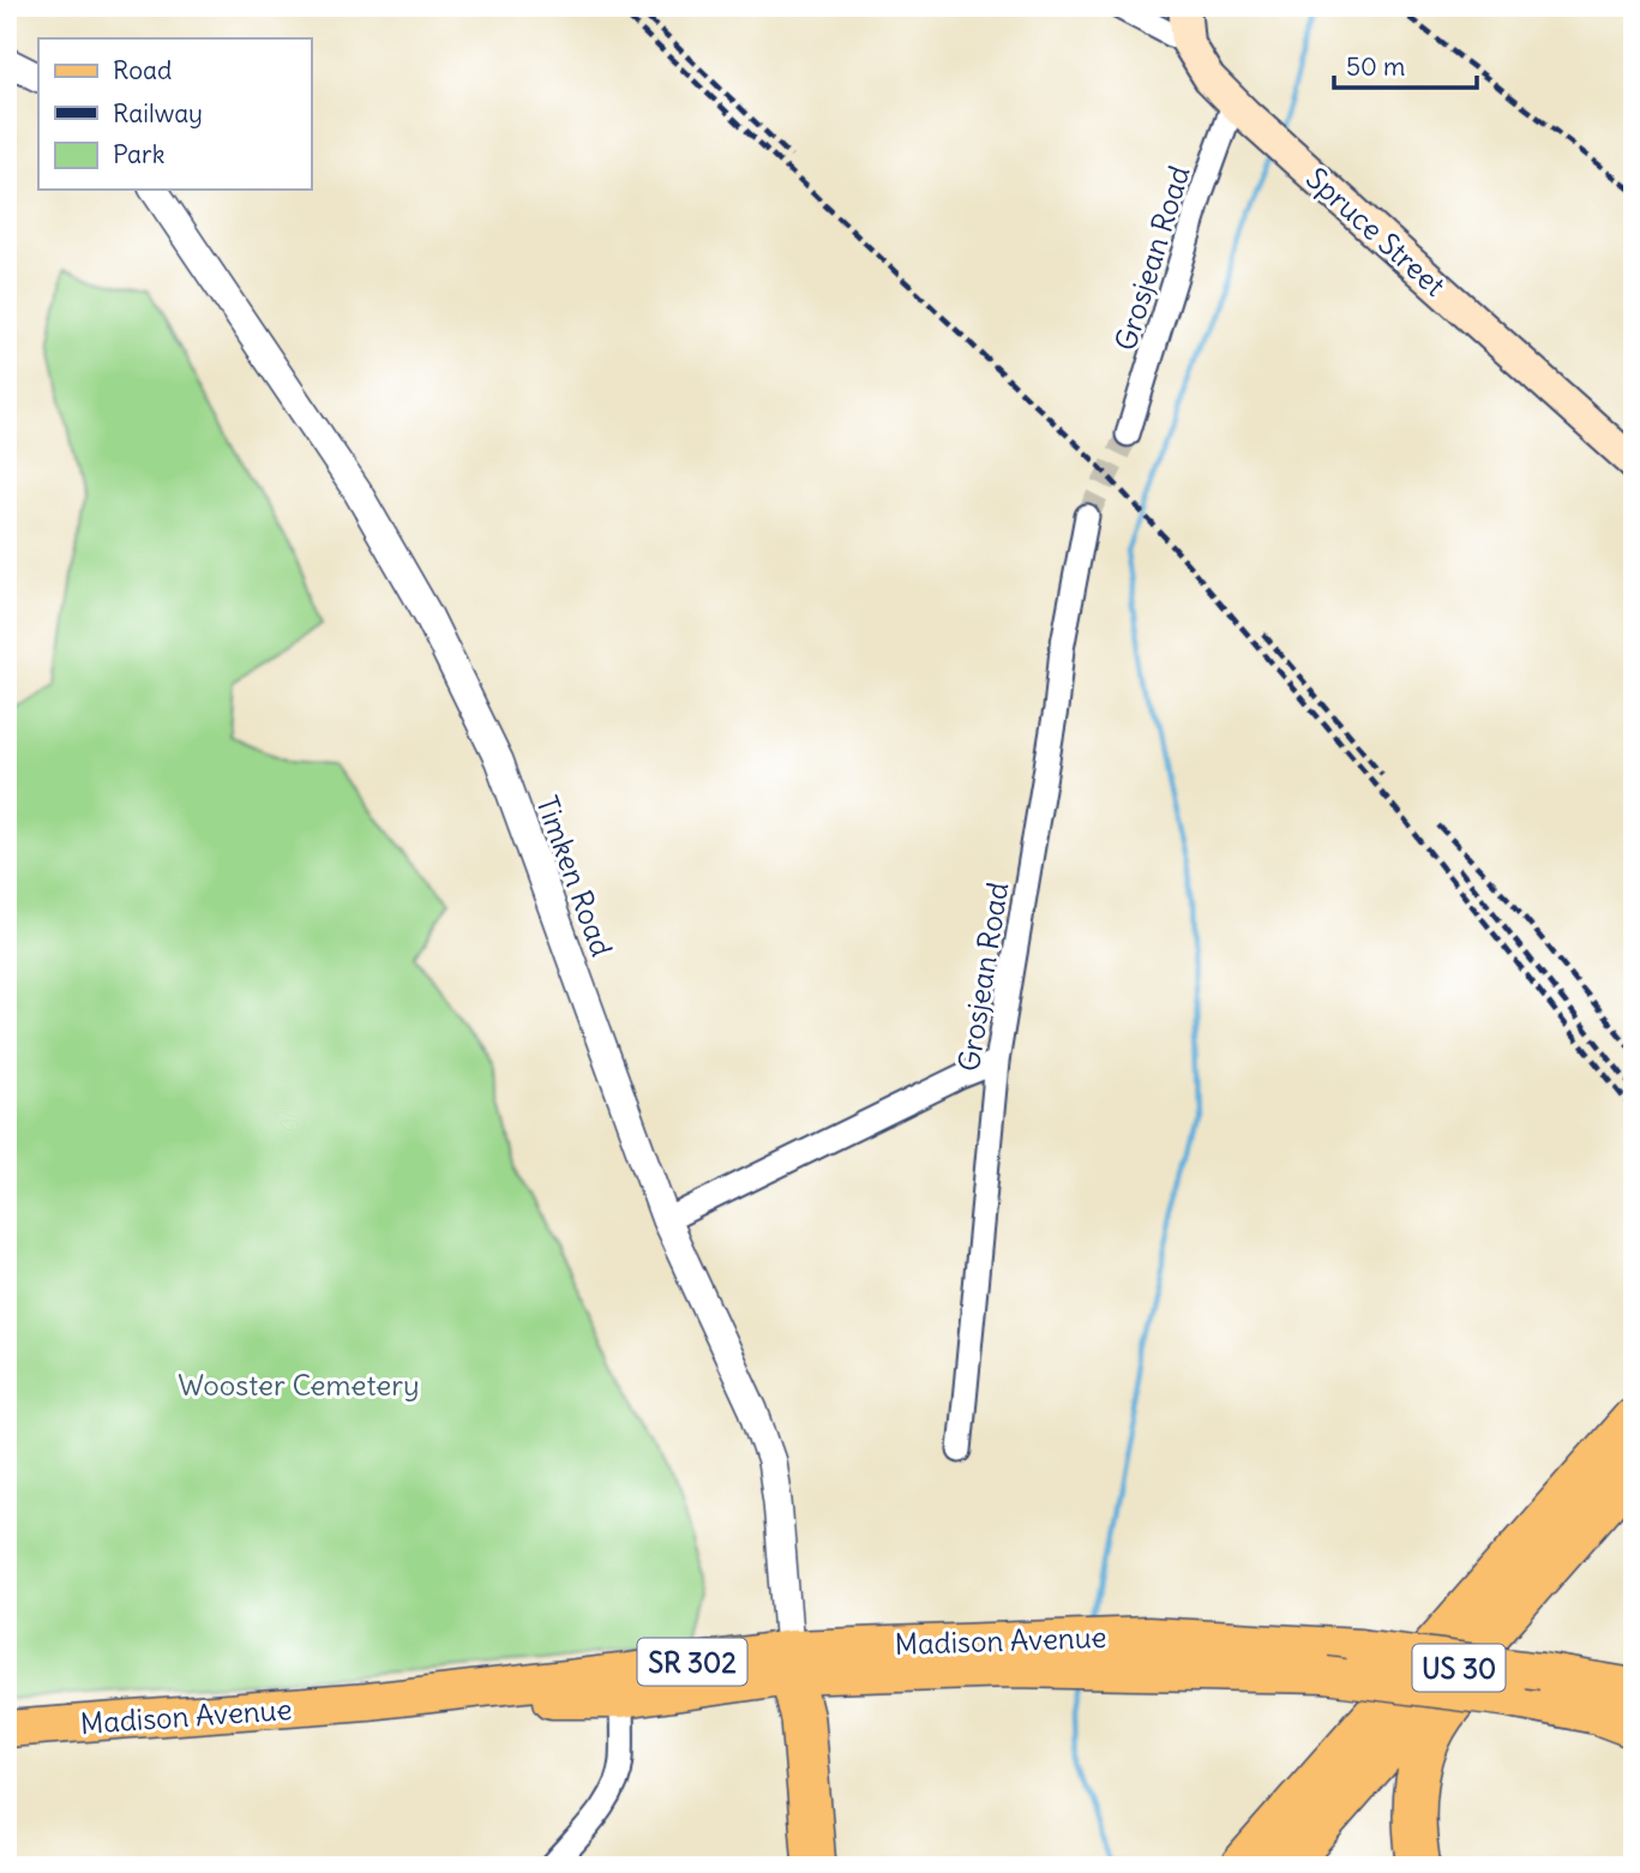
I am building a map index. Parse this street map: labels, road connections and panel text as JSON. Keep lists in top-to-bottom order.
{
  "streets": {
    "highway": ["US 30"],
    "main road": ["Spruce Street", "Madison Avenue", "SR 302"],
    "street": ["Grosjean Road", "Timken Road"]
  },
  "crossings": [
    ["Spruce Street", "Grosjean Road"],
    ["Timken Road", "Madison Avenue"]
  ],
  "parks": ["Wooster Cemetery"],
  "legend": ["Road", "Railway", "Park"],
  "scale_bar": "50 m"
}
